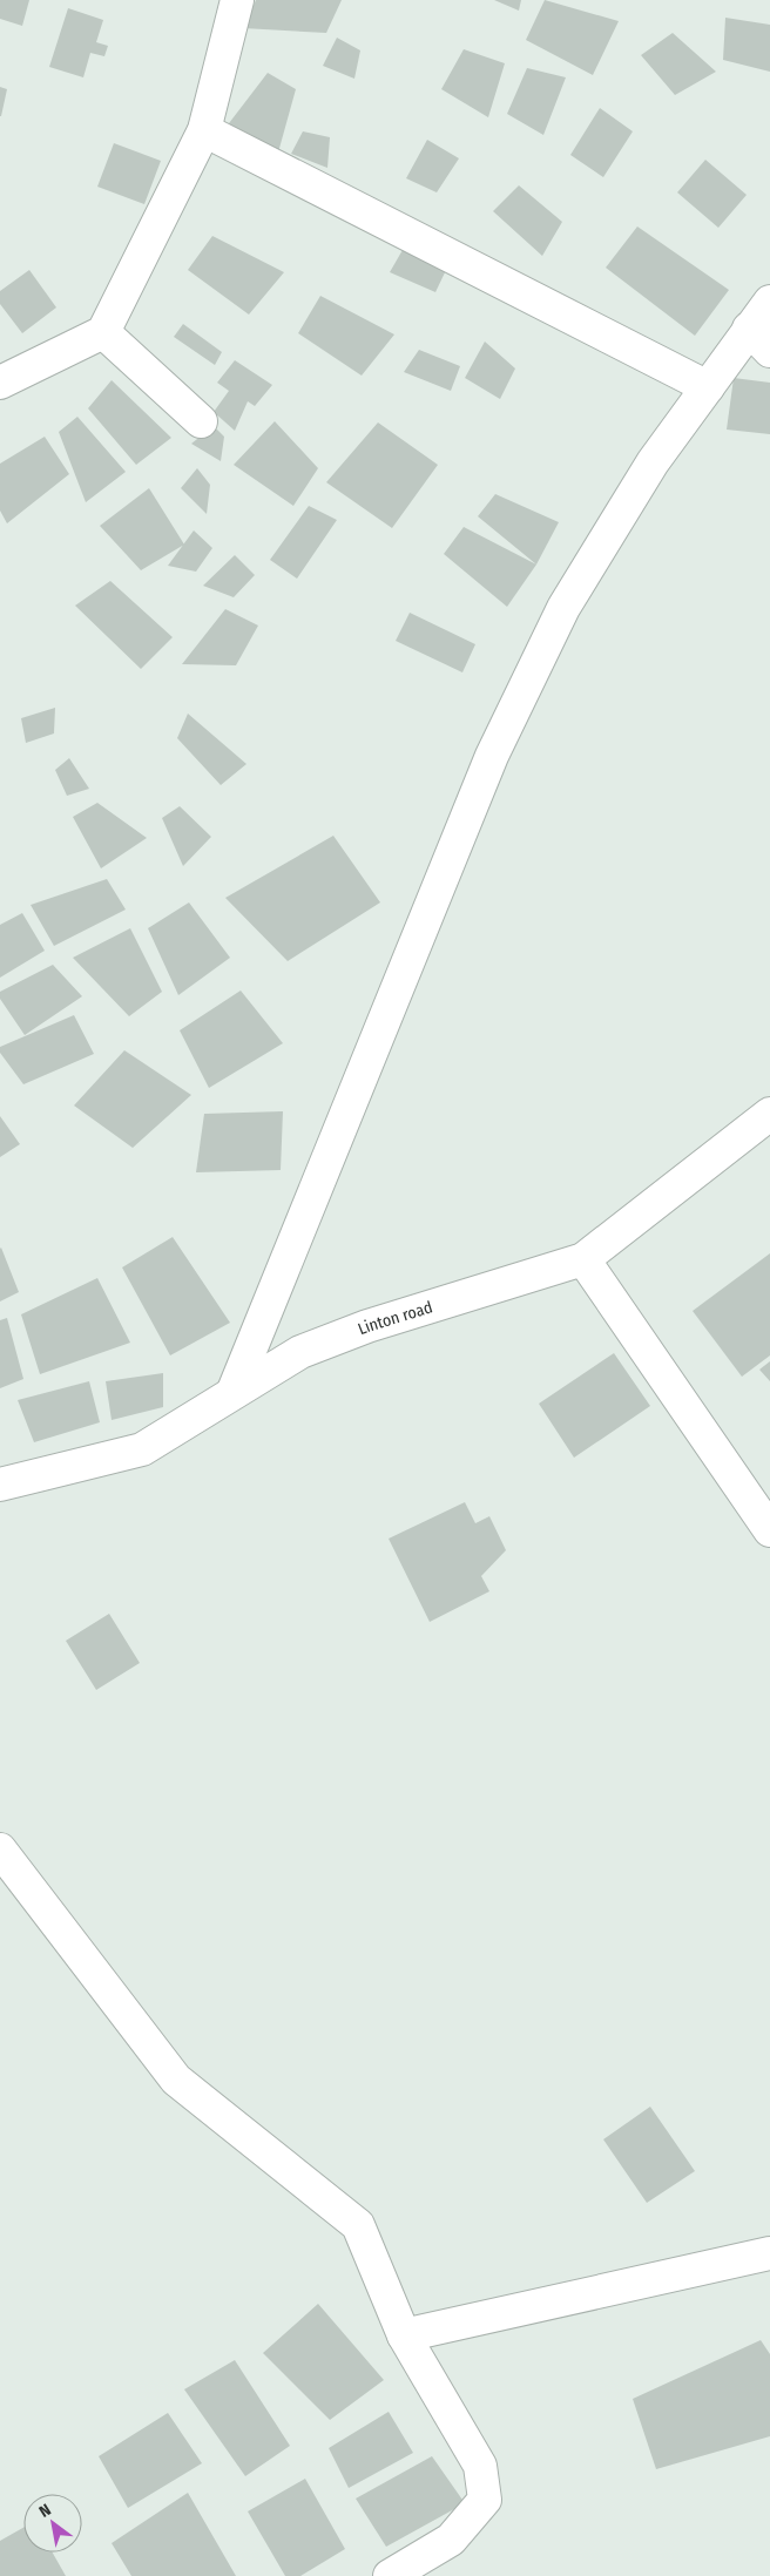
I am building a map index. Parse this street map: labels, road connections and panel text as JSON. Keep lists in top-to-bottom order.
{
  "streets": {
    "street": ["Linton road"]
  },
  "north": "top left"
}
